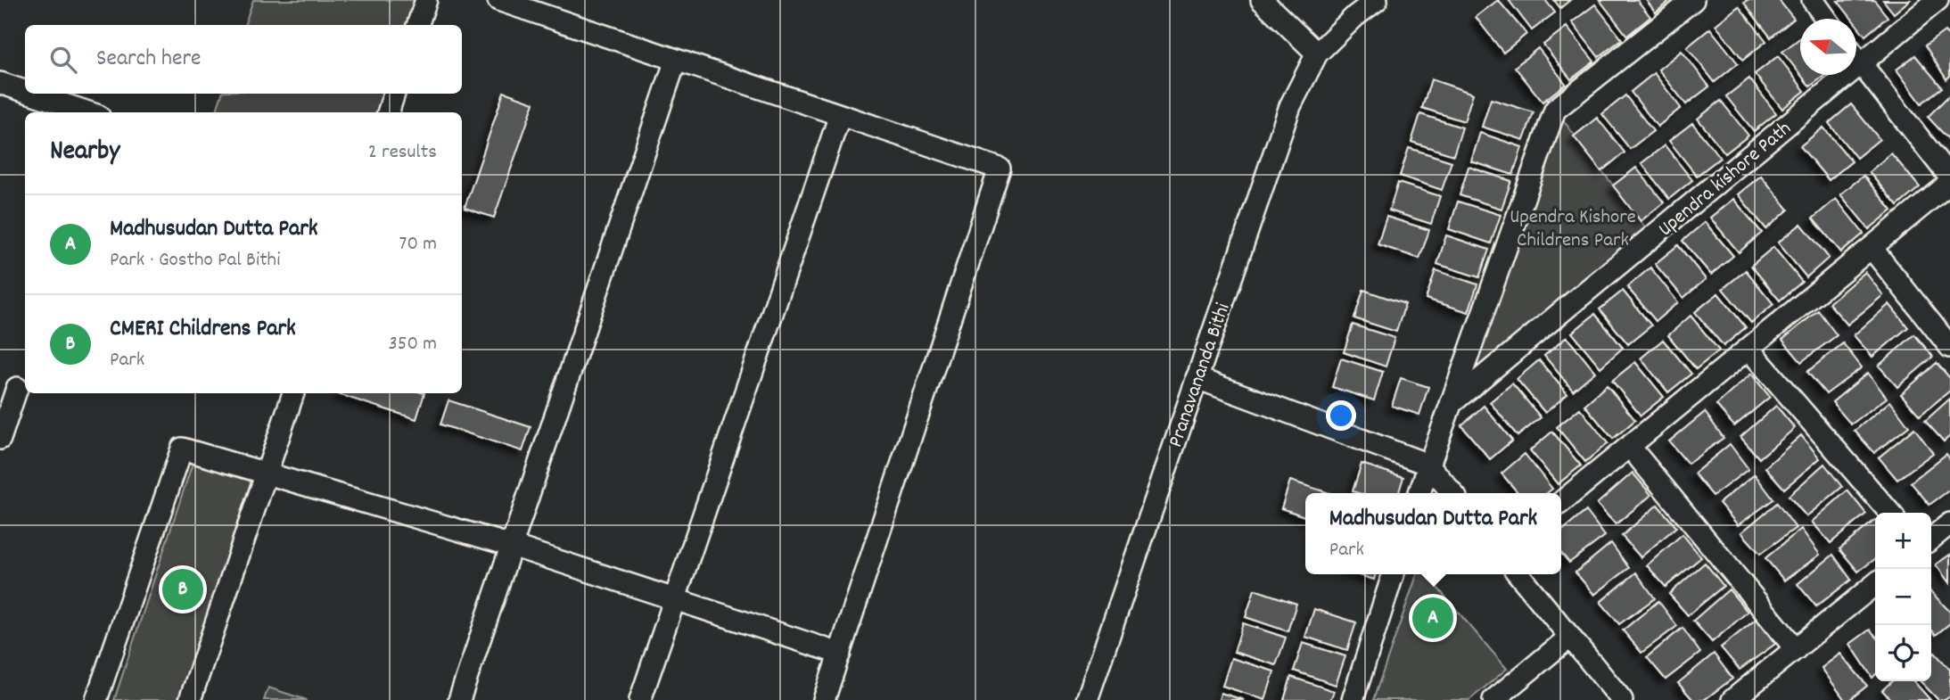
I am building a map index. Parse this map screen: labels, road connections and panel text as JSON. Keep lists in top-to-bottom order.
{
  "streets": {
    "street": ["Upendra kishore Path", "Pranavananda Bithi"]
  },
  "parks": ["Upendra Kishore Childrens Park"],
  "north": "left",
  "page": {
    "search": "Search here",
    "heading": ["Nearby", "2 results"],
    "list": [
      {
        "mark": "A",
        "name": "Madhusudan Dutta Park",
        "note": "Park · Gostho Pal Bithi",
        "value": "70 m"
      },
      {
        "mark": "B",
        "name": "CMERI Childrens Park",
        "note": "Park",
        "value": "350 m"
      }
    ],
    "popup": ["Madhusudan Dutta Park", "Park"],
    "map_buttons": ["+", "−"],
    "pins": ["B", "A"]
  }
}
